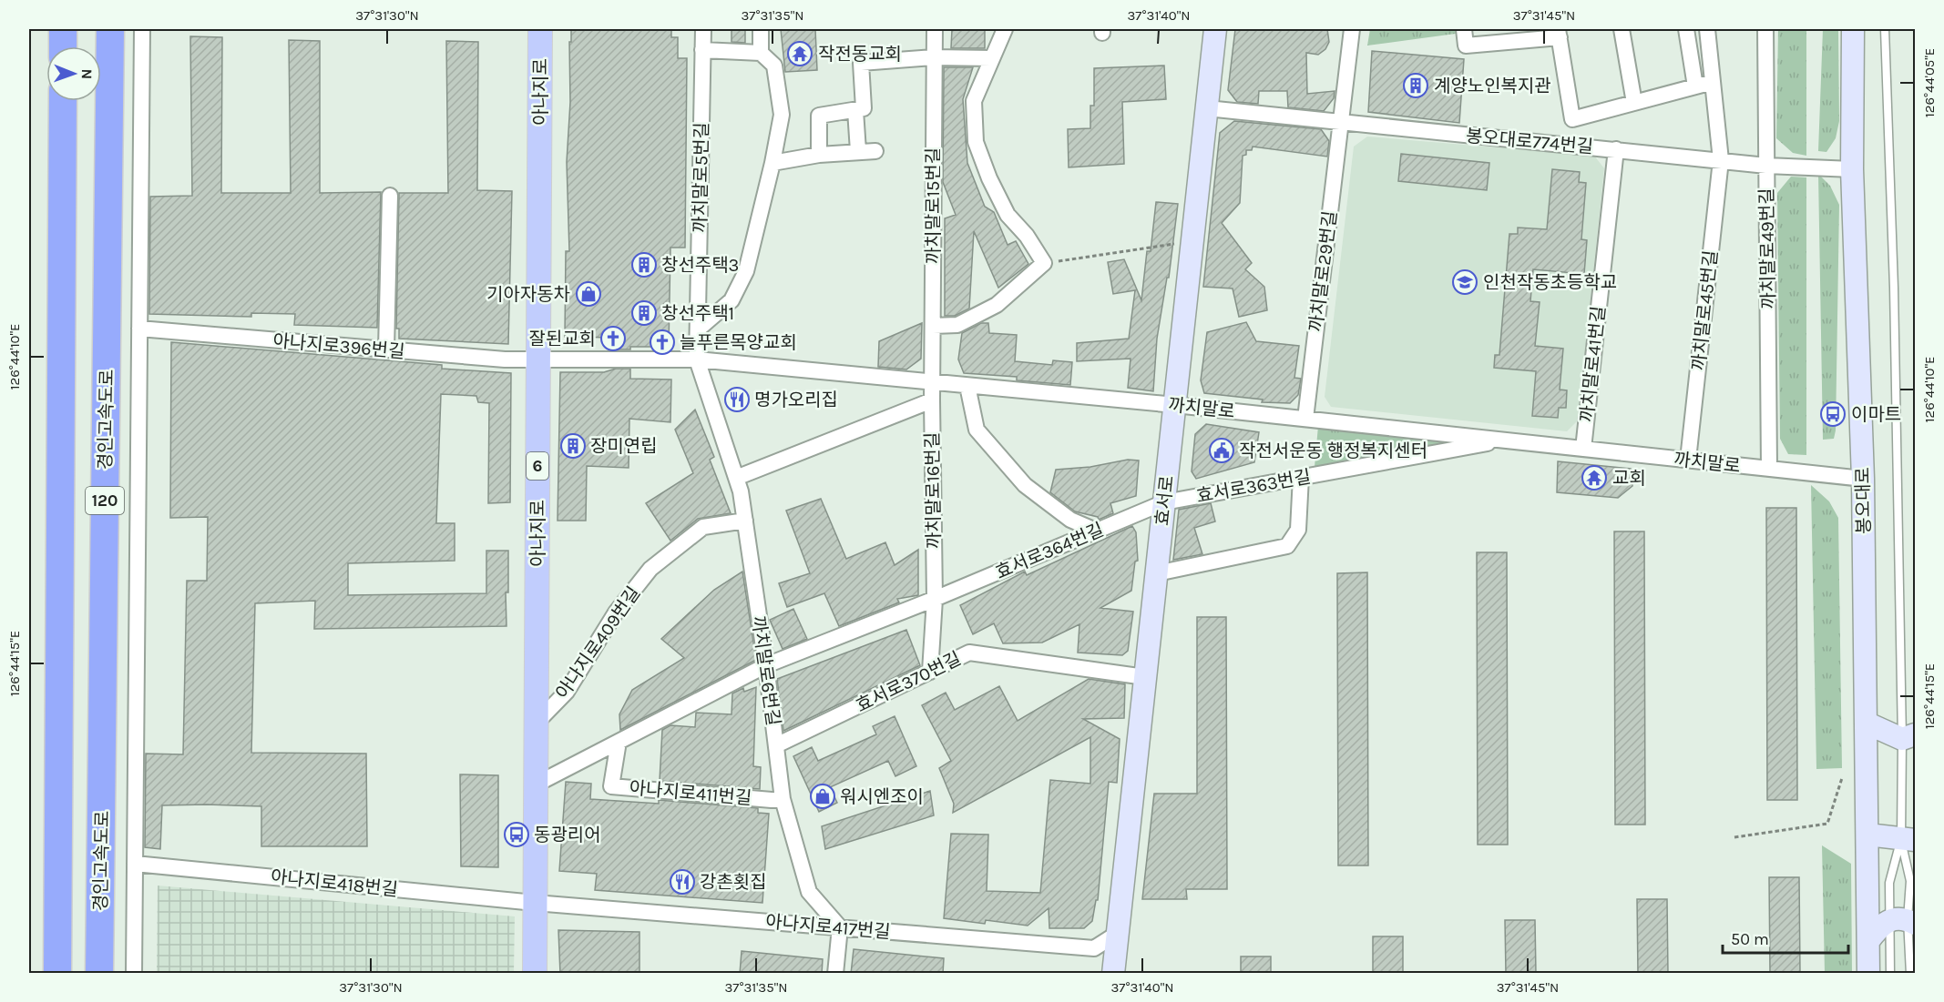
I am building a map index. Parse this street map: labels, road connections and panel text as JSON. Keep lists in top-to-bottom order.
{
  "streets": {
    "highway": ["경인고속도로", "120"],
    "main road": [
      "아나지로",
      "6",
      "효서로",
      "봉오대로"
    ],
    "street": [
      "봉오대로774번길",
      "까치말로5번길",
      "까치말로15번길",
      "까치말로49번길",
      "까치말로29번길",
      "까치말로45번길",
      "아나지로396번길",
      "까치말로41번길",
      "까치말로",
      "효서로363번길",
      "까치말로16번길",
      "효서로364번길",
      "아나지로409번길",
      "까치말로6번길",
      "효서로370번길",
      "아나지로411번길",
      "아나지로418번길",
      "아나지로417번길"
    ]
  },
  "crossings": [
    ["아나지로", "아나지로396번길"],
    ["아나지로", "까치말로"],
    ["아나지로", "아나지로409번길"],
    ["아나지로", "아나지로418번길"],
    ["아나지로", "아나지로417번길"],
    ["봉오대로774번길", "까치말로49번길"],
    ["봉오대로774번길", "까치말로29번길"],
    ["봉오대로774번길", "까치말로45번길"],
    ["봉오대로774번길", "까치말로41번길"],
    ["봉오대로774번길", "효서로"],
    ["봉오대로774번길", "봉오대로"],
    ["까치말로5번길", "까치말로"],
    ["까치말로5번길", "까치말로6번길"],
    ["까치말로15번길", "까치말로"],
    ["까치말로15번길", "까치말로16번길"],
    ["까치말로49번길", "까치말로"],
    ["까치말로29번길", "까치말로"],
    ["까치말로45번길", "까치말로"],
    ["아나지로396번길", "까치말로"],
    ["까치말로41번길", "까치말로"],
    ["까치말로", "효서로363번길"],
    ["까치말로", "까치말로16번길"],
    ["까치말로", "효서로"],
    ["까치말로", "봉오대로"],
    ["까치말로", "까치말로6번길"],
    ["효서로363번길", "효서로"],
    ["효서로363번길", "효서로364번길"],
    ["까치말로16번길", "효서로364번길"],
    ["까치말로16번길", "효서로370번길"],
    ["효서로", "효서로364번길"],
    ["효서로", "효서로370번길"],
    ["효서로", "아나지로417번길"],
    ["효서로364번길", "까치말로6번길"],
    ["아나지로409번길", "까치말로6번길"],
    ["까치말로6번길", "효서로370번길"],
    ["까치말로6번길", "아나지로411번길"],
    ["까치말로6번길", "아나지로417번길"],
    ["아나지로418번길", "아나지로417번길"]
  ],
  "places": {
    "temple": ["작전동교회", "교회"],
    "building": [
      "계양노인복지관",
      "창선주택3",
      "창선주택1",
      "장미연립"
    ],
    "school or university": ["인천작동초등학교"],
    "shop": ["기아자동차", "워시엔조이"],
    "church": ["잘된교회", "늘푸른목양교회"],
    "restaurant": ["명가오리집", "강촌횟집"],
    "bus stop": ["이마트", "동광리어"],
    "public building": ["작전서운동 행정복지센터"]
  },
  "scale_bar": "50 m",
  "north": "right",
  "coordinates": [
    "37°31'30\"N",
    "37°31'35\"N",
    "37°31'40\"N",
    "37°31'45\"N",
    "126°44'05\"E",
    "126°44'10\"E",
    "126°44'15\"E"
  ]
}
